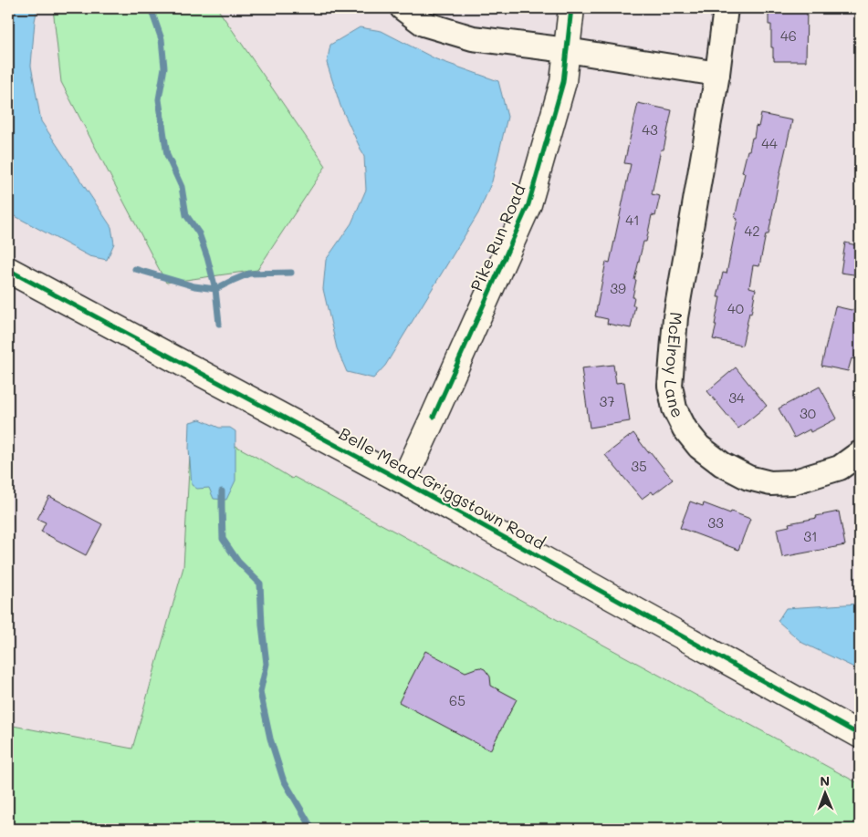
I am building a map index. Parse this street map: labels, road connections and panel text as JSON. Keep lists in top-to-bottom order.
{
  "streets": {
    "street": ["Pike Run Road", "McElroy Lane", "Belle Mead-Griggstown Road"]
  },
  "crossings": [
    ["Pike Run Road", "Belle Mead-Griggstown Road"]
  ],
  "house_numbers": [
    "46",
    "43",
    "44",
    "41",
    "42",
    "39",
    "40",
    "34",
    "37",
    "30",
    "35",
    "33",
    "31",
    "65"
  ],
  "north": "top"
}
